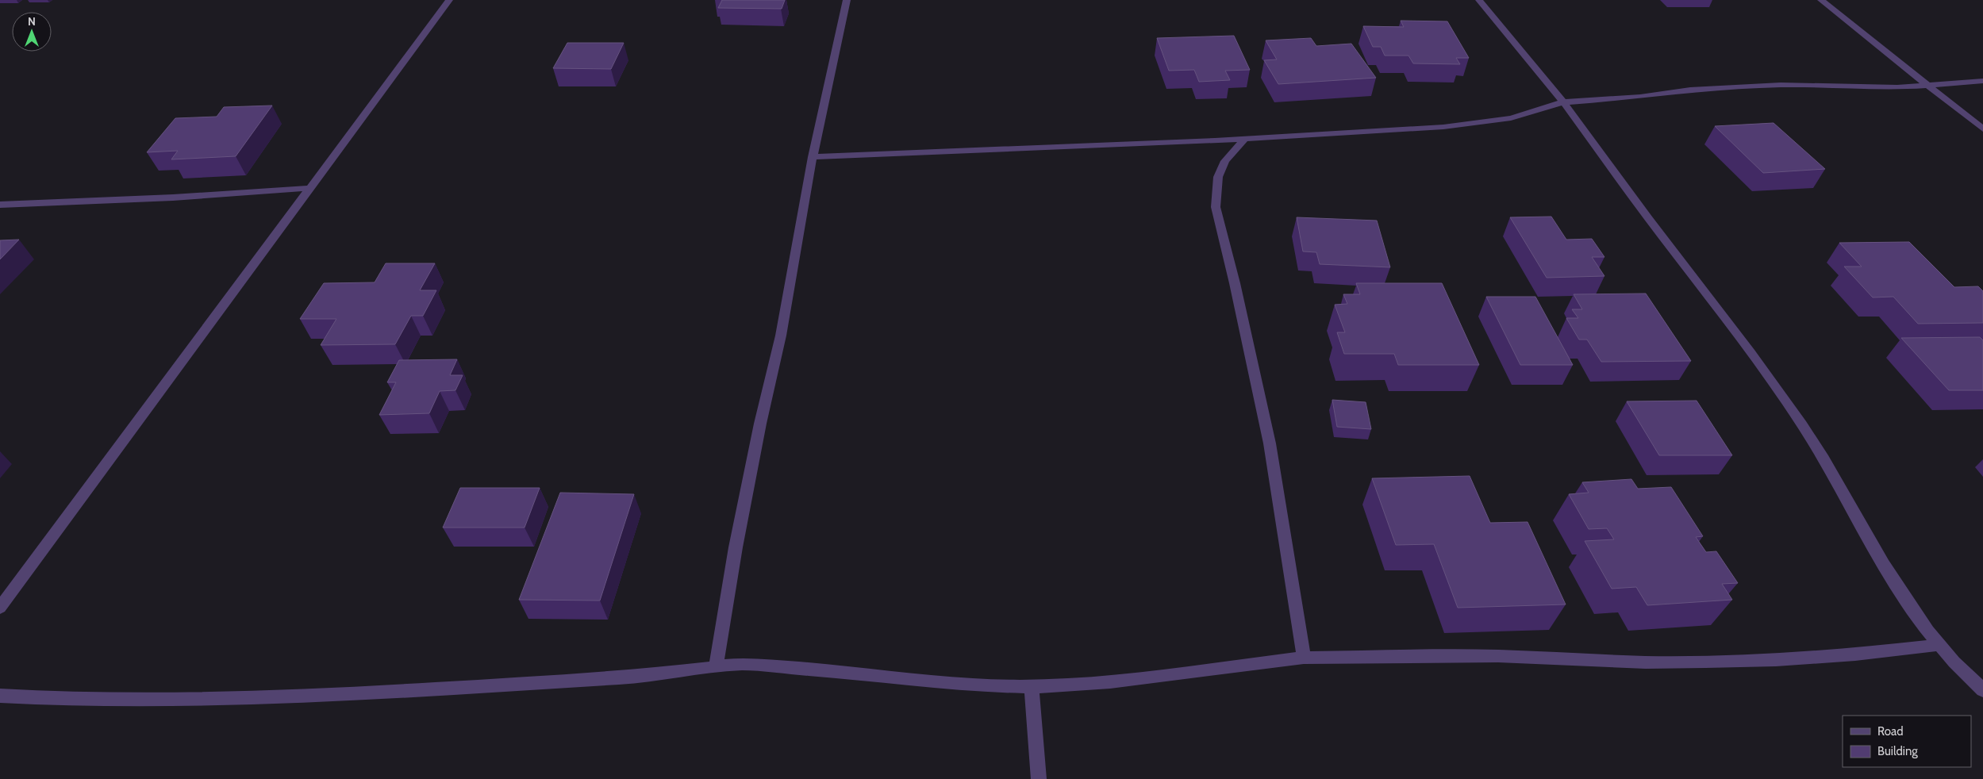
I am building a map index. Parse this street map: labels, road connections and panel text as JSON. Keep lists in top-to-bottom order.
{
  "legend": ["Road", "Building"],
  "north": "top"
}
